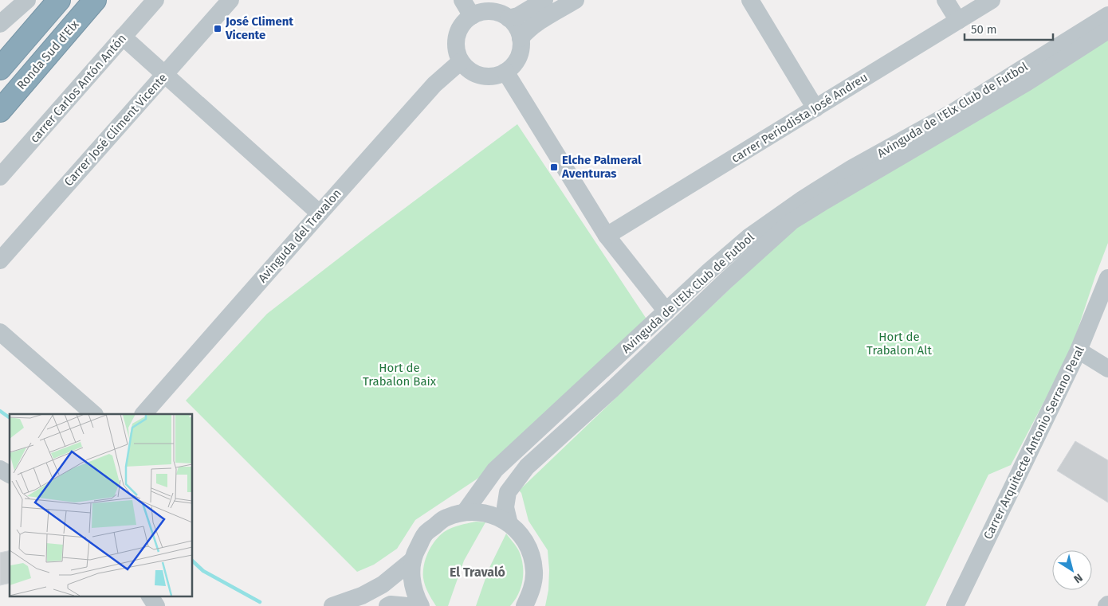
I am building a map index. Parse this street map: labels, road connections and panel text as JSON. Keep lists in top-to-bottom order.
{
  "streets": {
    "highway": ["Ronda Sud d'Elx"],
    "street": [
      "carrer Carlos Antón Antón",
      "Avinguda de l'Elx Club de Futbol",
      "carrer Periodista José Andreu",
      "Carrer José Climent Vicente",
      "Avinguda del Travalon",
      "Carrer Arquitecte Antonio Serrano Peral"
    ]
  },
  "districts": ["El Travaló"],
  "parks": ["Hort de Trabalon Alt", "Hort de Trabalon Baix"],
  "places": {
    "transit": ["José Climent Vicente", "Elche Palmeral Aventuras"]
  },
  "scale_bar": "50 m",
  "north": "bottom right"
}
